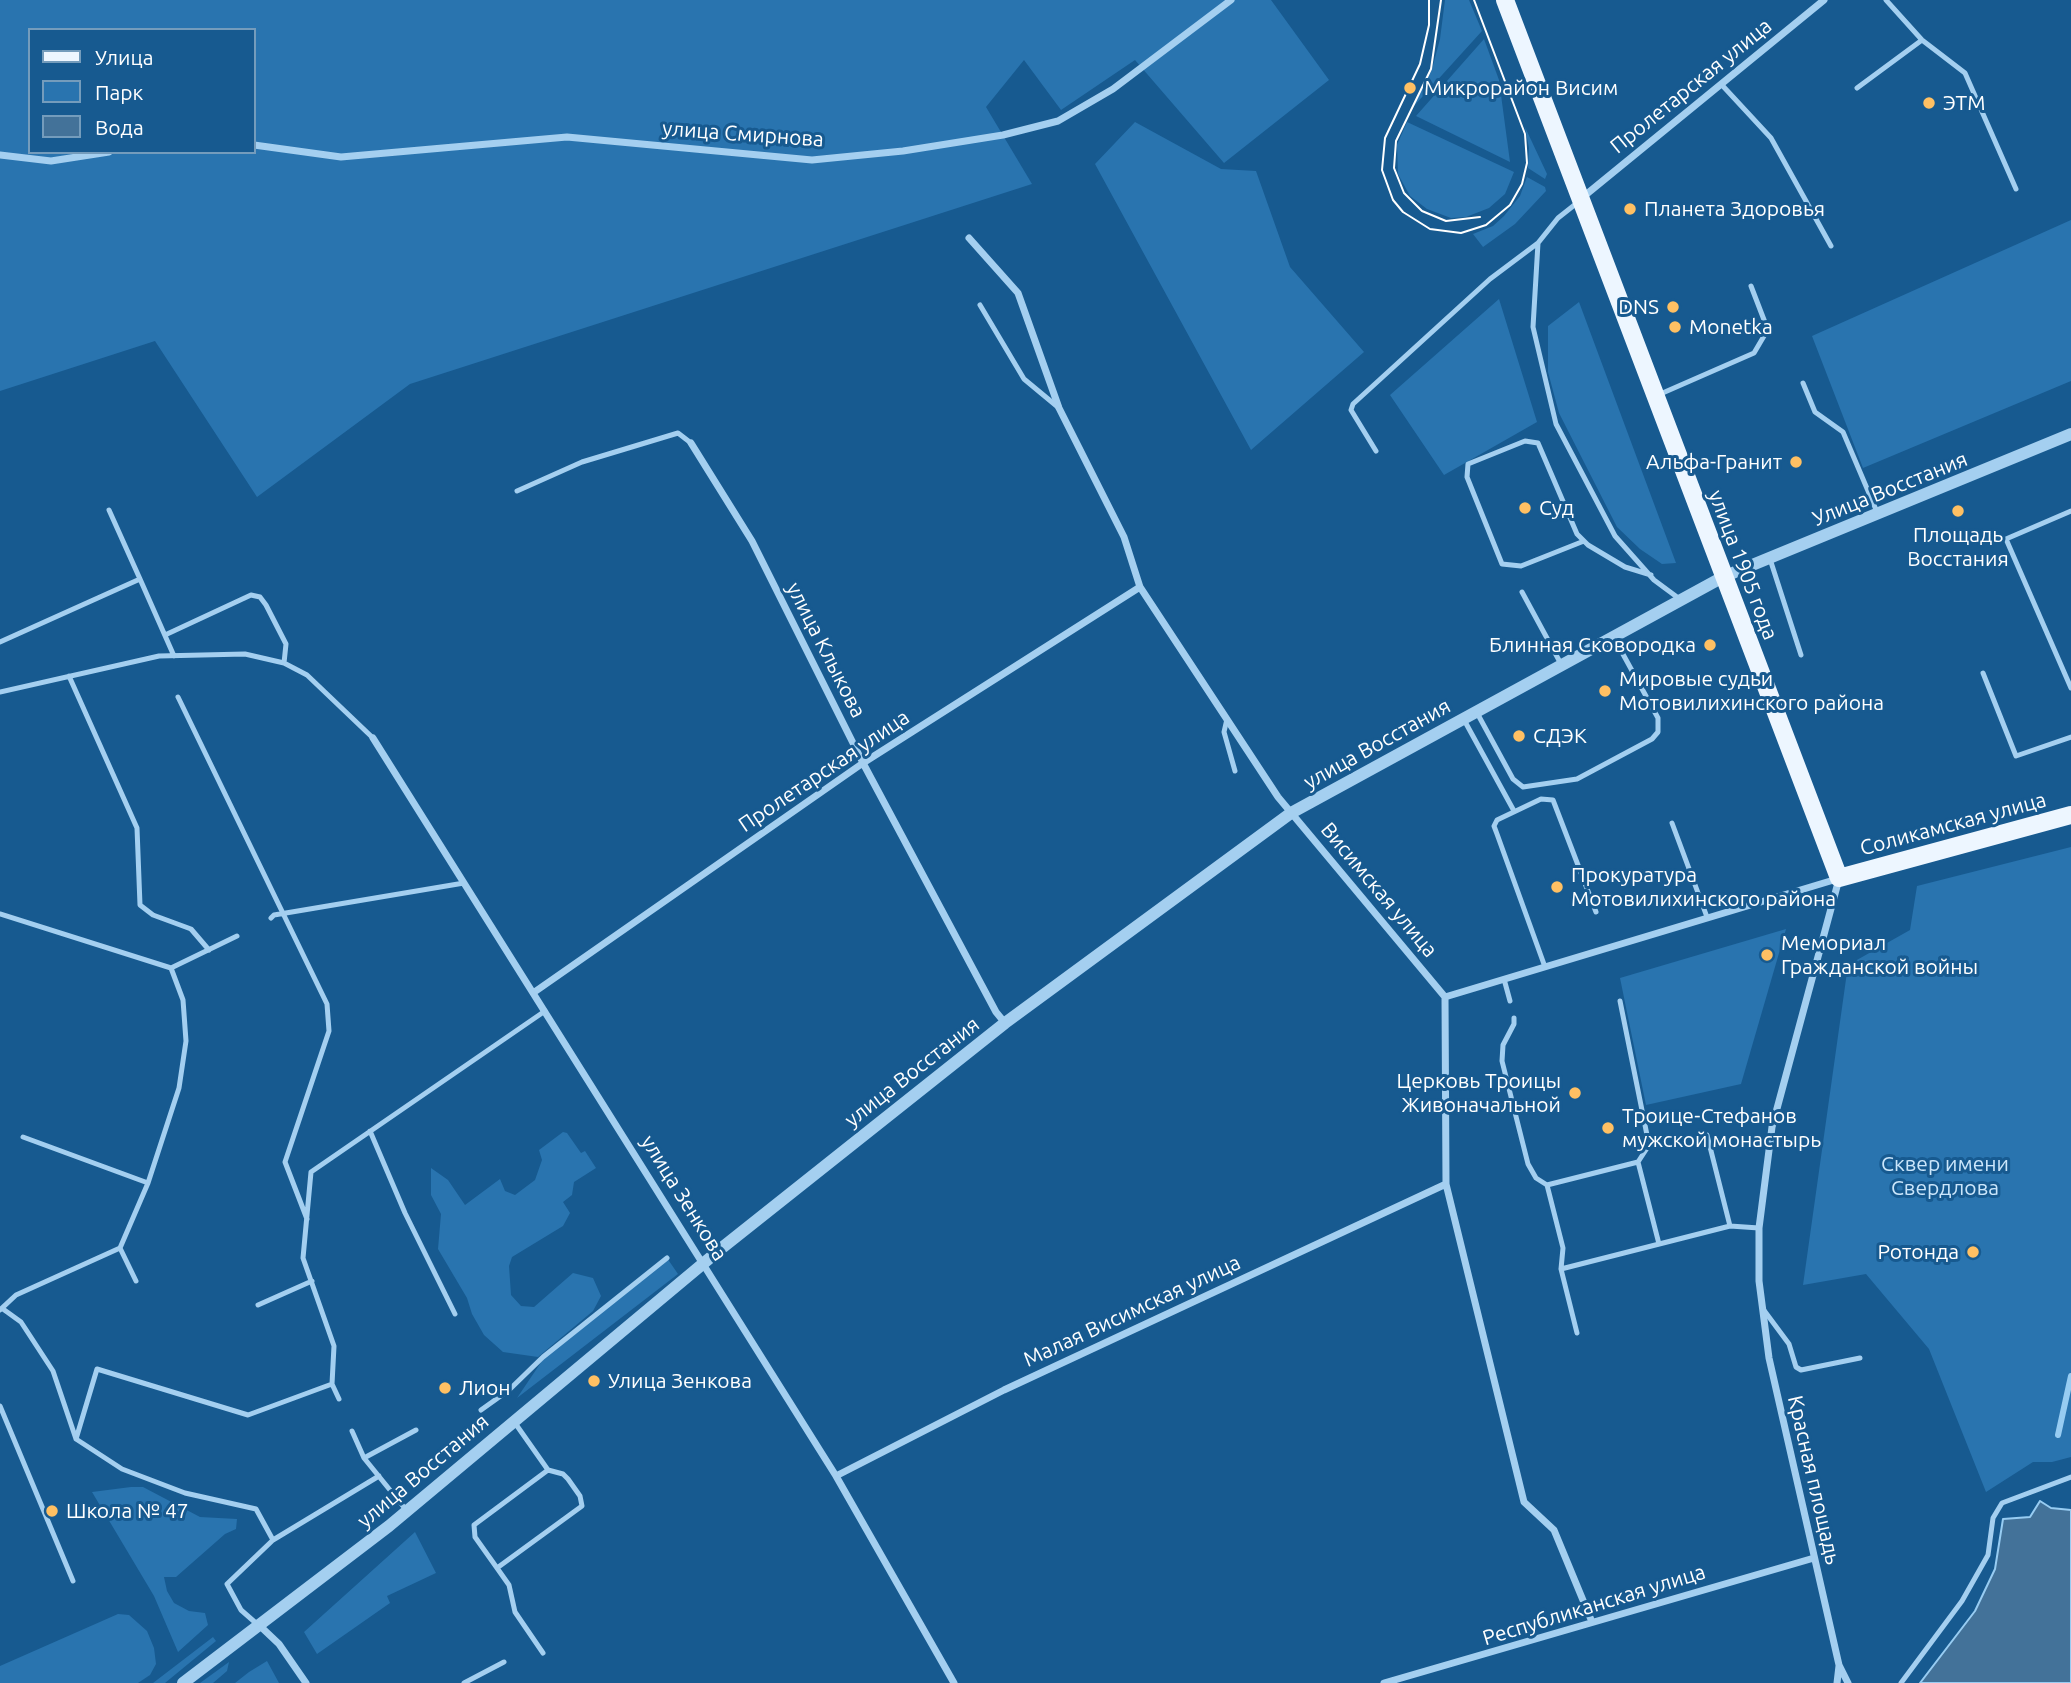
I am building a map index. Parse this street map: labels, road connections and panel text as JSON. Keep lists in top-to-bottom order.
{
  "streets": {
    "main road": ["улица 1905 года", "Соликамская улица"],
    "street": [
      "Пролетарская улица",
      "улица Смирнова",
      "Улица Восстания",
      "улица Клыкова",
      "улица Восстания",
      "Висимская улица",
      "улица Зенкова",
      "Малая Висимская улица",
      "Красная площадь",
      "Республиканская улица"
    ]
  },
  "crossings": [
    ["Пролетарская улица", "улица 1905 года"],
    ["Пролетарская улица", "улица Клыкова"],
    ["Пролетарская улица", "Висимская улица"],
    ["Пролетарская улица", "улица Зенкова"],
    ["Улица Восстания", "улица 1905 года"],
    ["Улица Восстания", "улица Восстания"],
    ["улица 1905 года", "улица Восстания"],
    ["улица 1905 года", "Соликамская улица"],
    ["улица Клыкова", "улица Восстания"],
    ["улица Восстания", "Висимская улица"],
    ["улица Восстания", "улица Зенкова"],
    ["Соликамская улица", "Висимская улица"],
    ["улица Зенкова", "Малая Висимская улица"],
    ["Красная площадь", "Республиканская улица"]
  ],
  "parks": ["Сквер имени Свердлова"],
  "places": [
    "Микрорайон Висим",
    "ЭТМ",
    "Планета Здоровья",
    "DNS",
    "Monetka",
    "Альфа-Гранит",
    "Суд",
    "Площадь Восстания",
    "Блинная Сковородка",
    "Мировые судьи Мотовилихинского района",
    "СДЭК",
    "Прокуратура Мотовилихинского района",
    "Мемориал Гражданской войны",
    "Церковь Троицы Живоначальной",
    "Троице-Стефанов мужской монастырь",
    "Ротонда",
    "Улица Зенкова",
    "Лион",
    "Школа № 47"
  ],
  "legend": ["Улица", "Парк", "Вода"]
}
